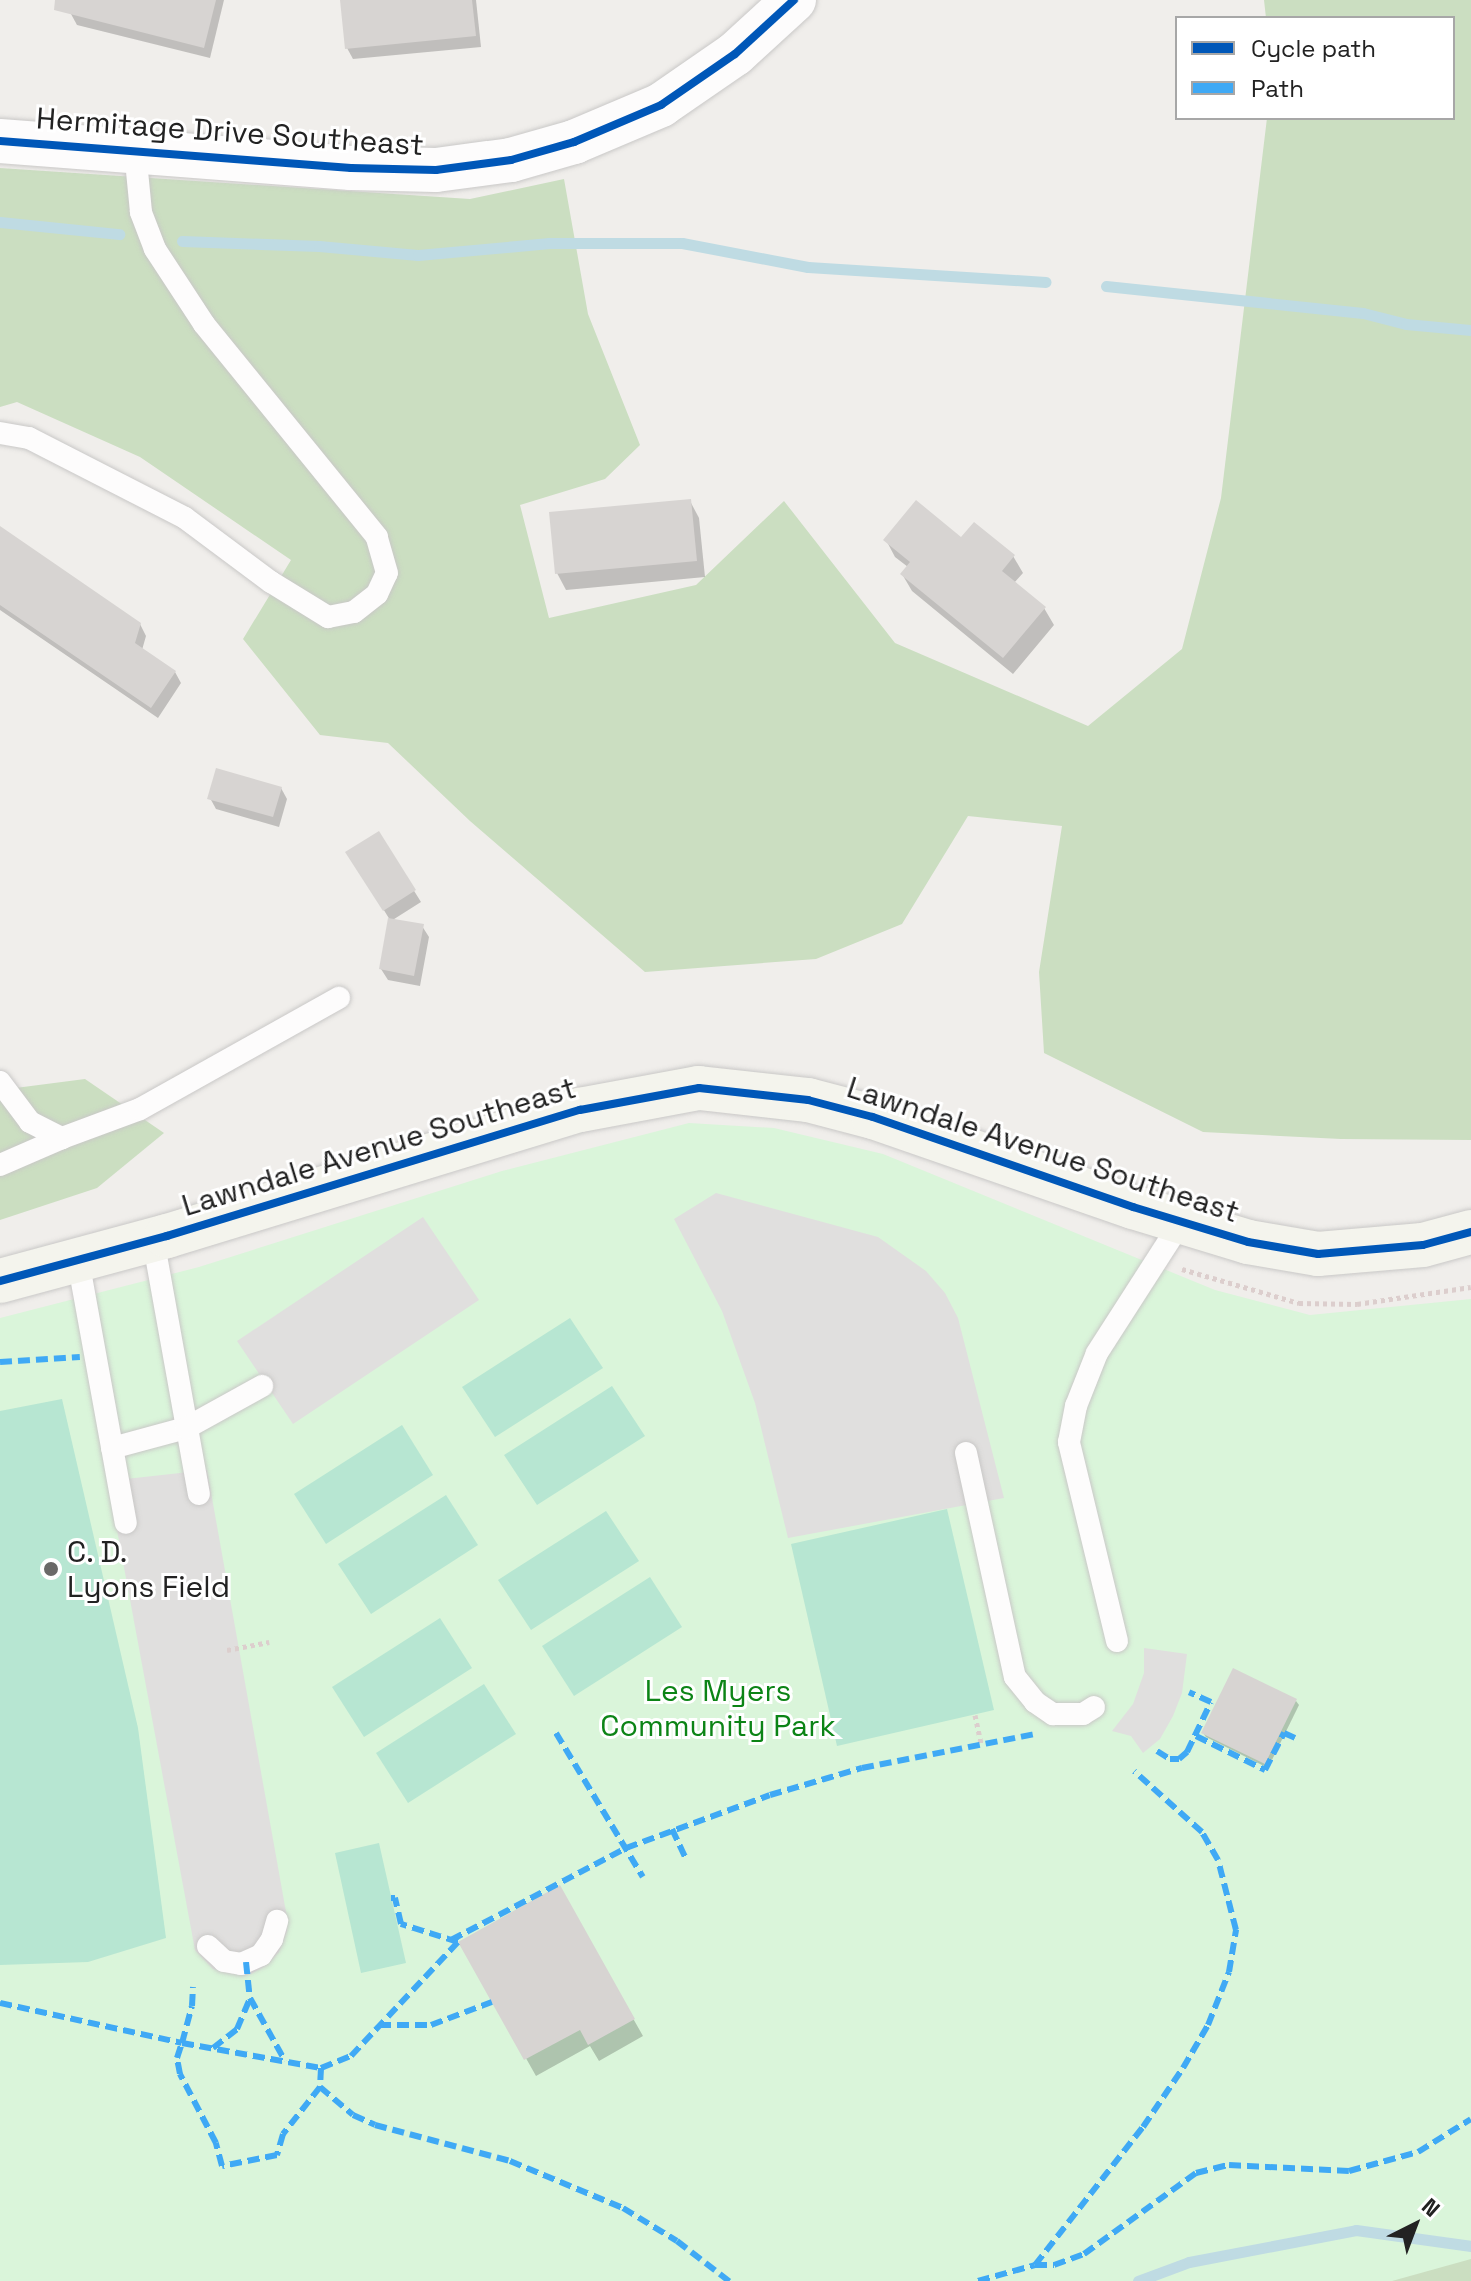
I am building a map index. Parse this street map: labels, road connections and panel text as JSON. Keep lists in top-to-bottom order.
{
  "streets": {
    "street": ["Hermitage Drive Southeast", "Lawndale Avenue Southeast"]
  },
  "parks": ["Les Myers Community Park"],
  "places": ["C. D. Lyons Field"],
  "legend": ["Cycle path", "Path"],
  "north": "top right"
}
